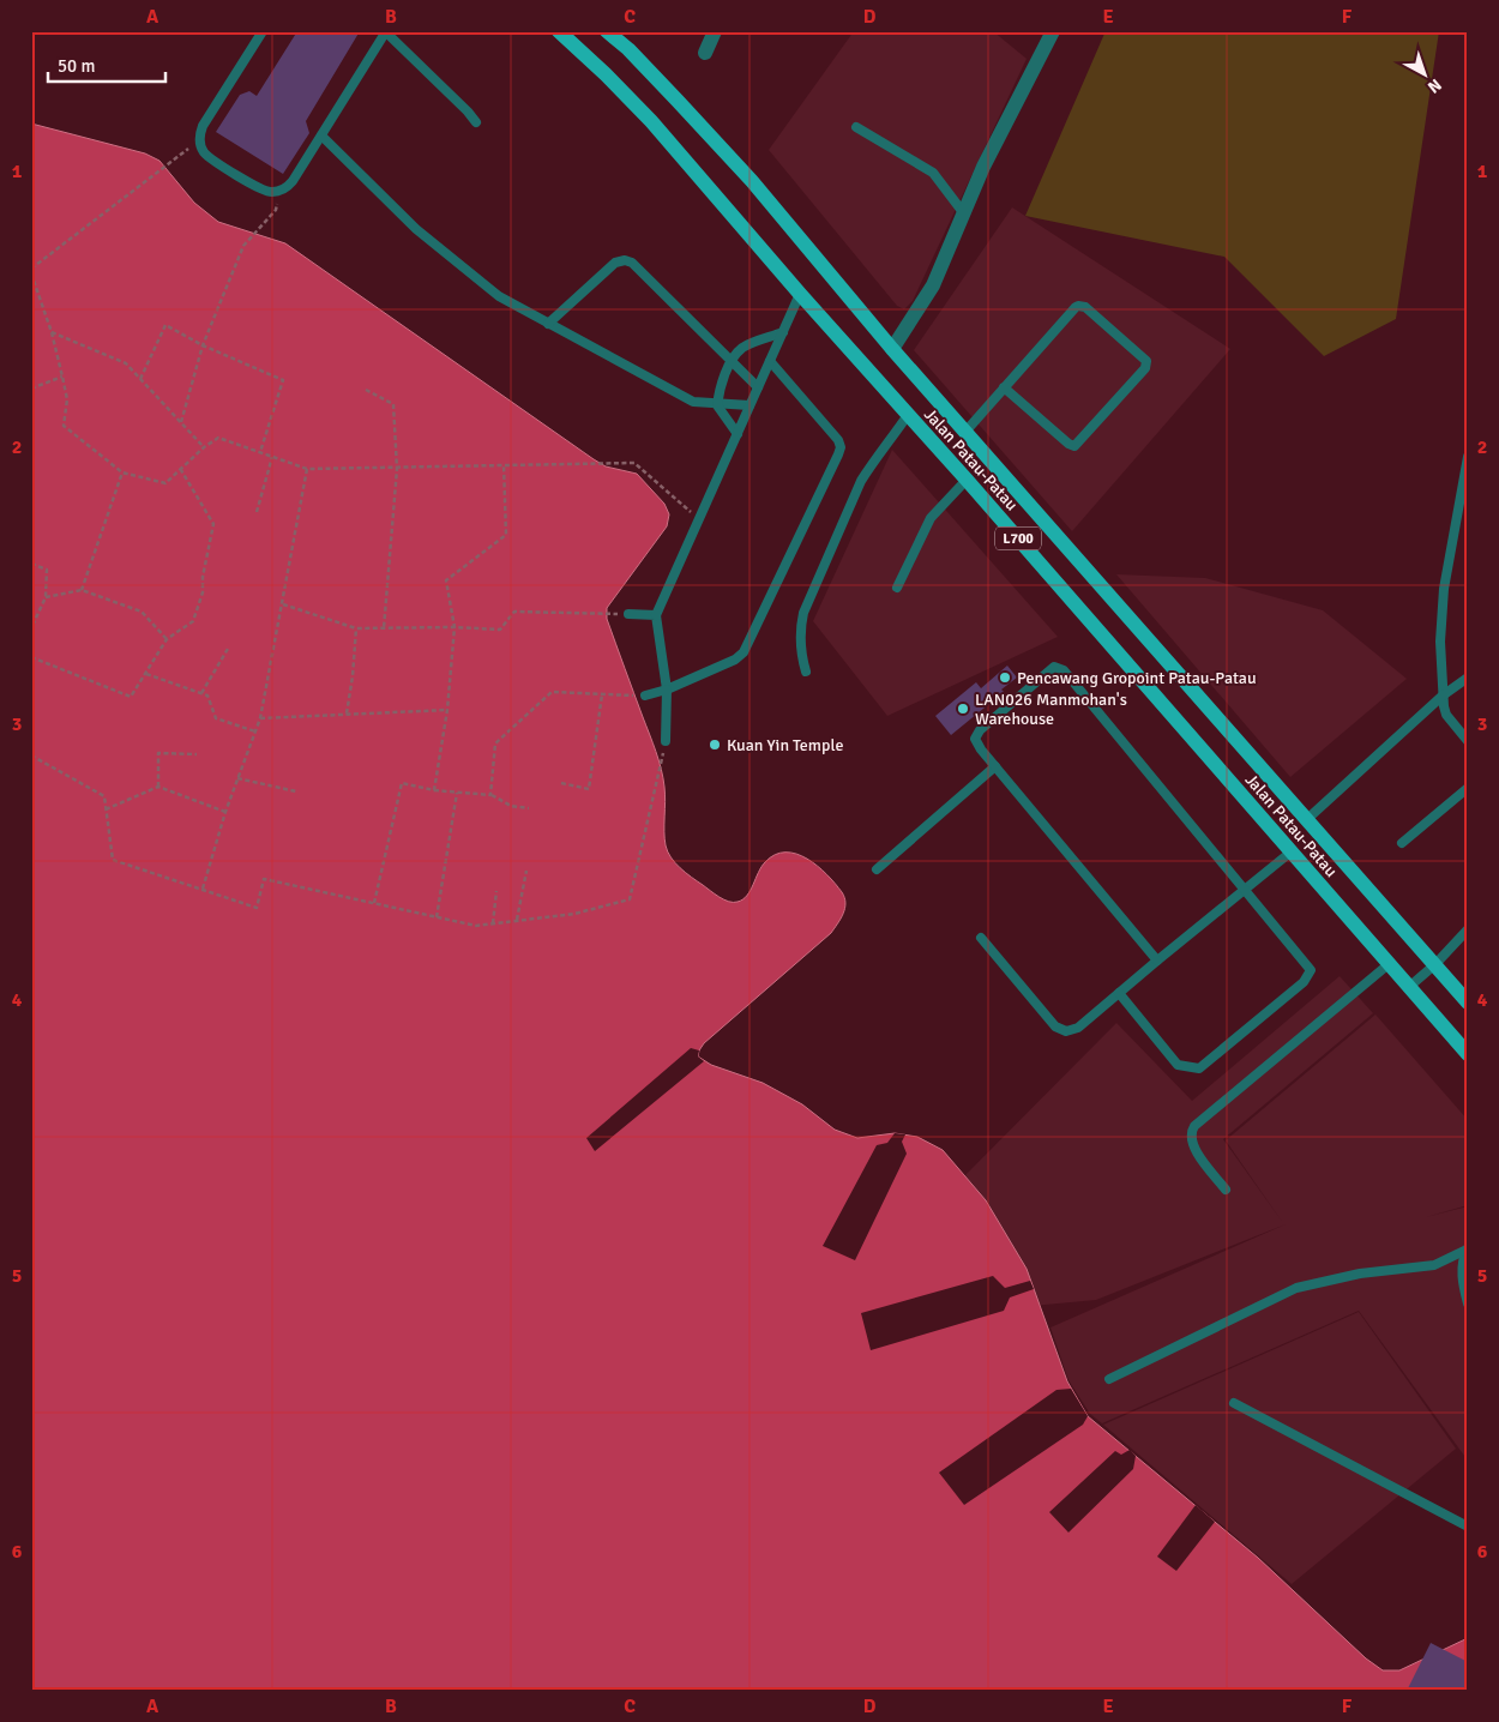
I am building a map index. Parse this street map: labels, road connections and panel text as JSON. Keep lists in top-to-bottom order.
{
  "streets": {
    "main road": ["Jalan Patau-Patau", "L700"]
  },
  "places": ["Pencawang Gropoint Patau-Patau", "LAN026 Manmohan's Warehouse", "Kuan Yin Temple"],
  "scale_bar": "50 m",
  "north": "bottom right",
  "grid": {
    "columns": [
      "A",
      "B",
      "C",
      "D",
      "E",
      "F"
    ],
    "rows": [
      "1",
      "2",
      "3",
      "4",
      "5",
      "6"
    ]
  }
}
